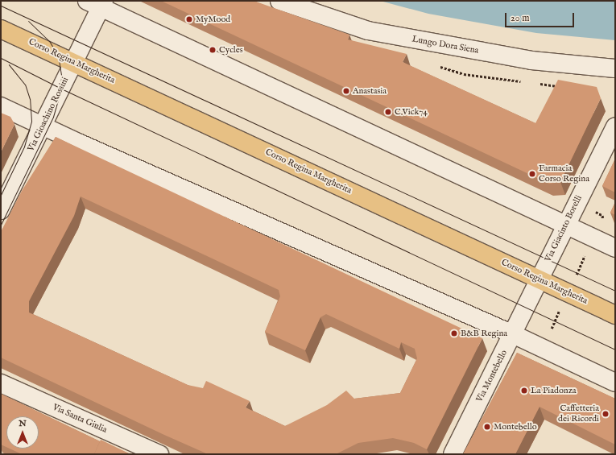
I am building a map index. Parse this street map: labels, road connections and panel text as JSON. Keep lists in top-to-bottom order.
{
  "streets": {
    "main road": ["Corso Regina Margherita"],
    "street": [
      "Lungo Dora Siena",
      "Via Gioachino Rossini",
      "Via Giacinto Borelli",
      "Via Montebello",
      "Via Santa Giulia"
    ]
  },
  "crossings": [
    ["Corso Regina Margherita", "Via Gioachino Rossini"],
    ["Corso Regina Margherita", "Via Giacinto Borelli"],
    ["Corso Regina Margherita", "Via Montebello"],
    ["Via Giacinto Borelli", "Via Montebello"]
  ],
  "places": [
    "MyMood",
    "Cycles",
    "Anastasia",
    "C.Vick74",
    "Farmacia Corso Regina",
    "B&B Regina",
    "La Piadonza",
    "Caffetteria dei Ricordi",
    "Montebello"
  ],
  "scale_bar": "20 m",
  "north": "top"
}
